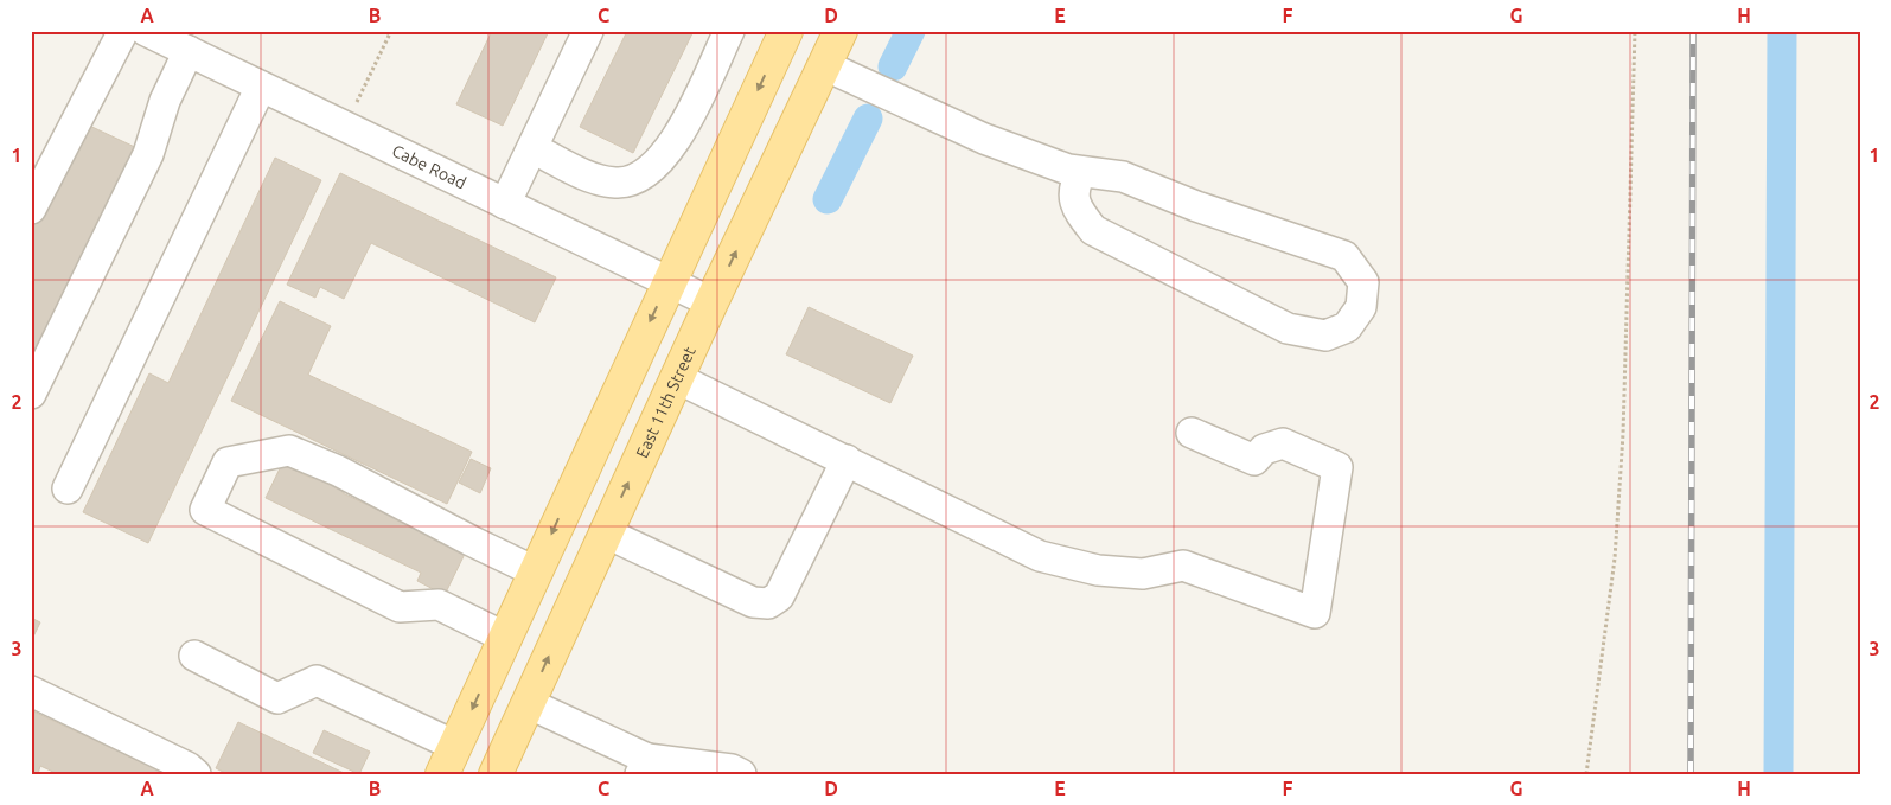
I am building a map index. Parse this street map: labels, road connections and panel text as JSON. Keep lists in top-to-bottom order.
{
  "streets": {
    "main road": ["East 11th Street"],
    "street": ["Cabe Road"]
  },
  "crossings": [
    ["Cabe Road", "East 11th Street"]
  ],
  "grid": {
    "columns": [
      "A",
      "B",
      "C",
      "D",
      "E",
      "F",
      "G",
      "H"
    ],
    "rows": ["1", "2", "3"]
  }
}
